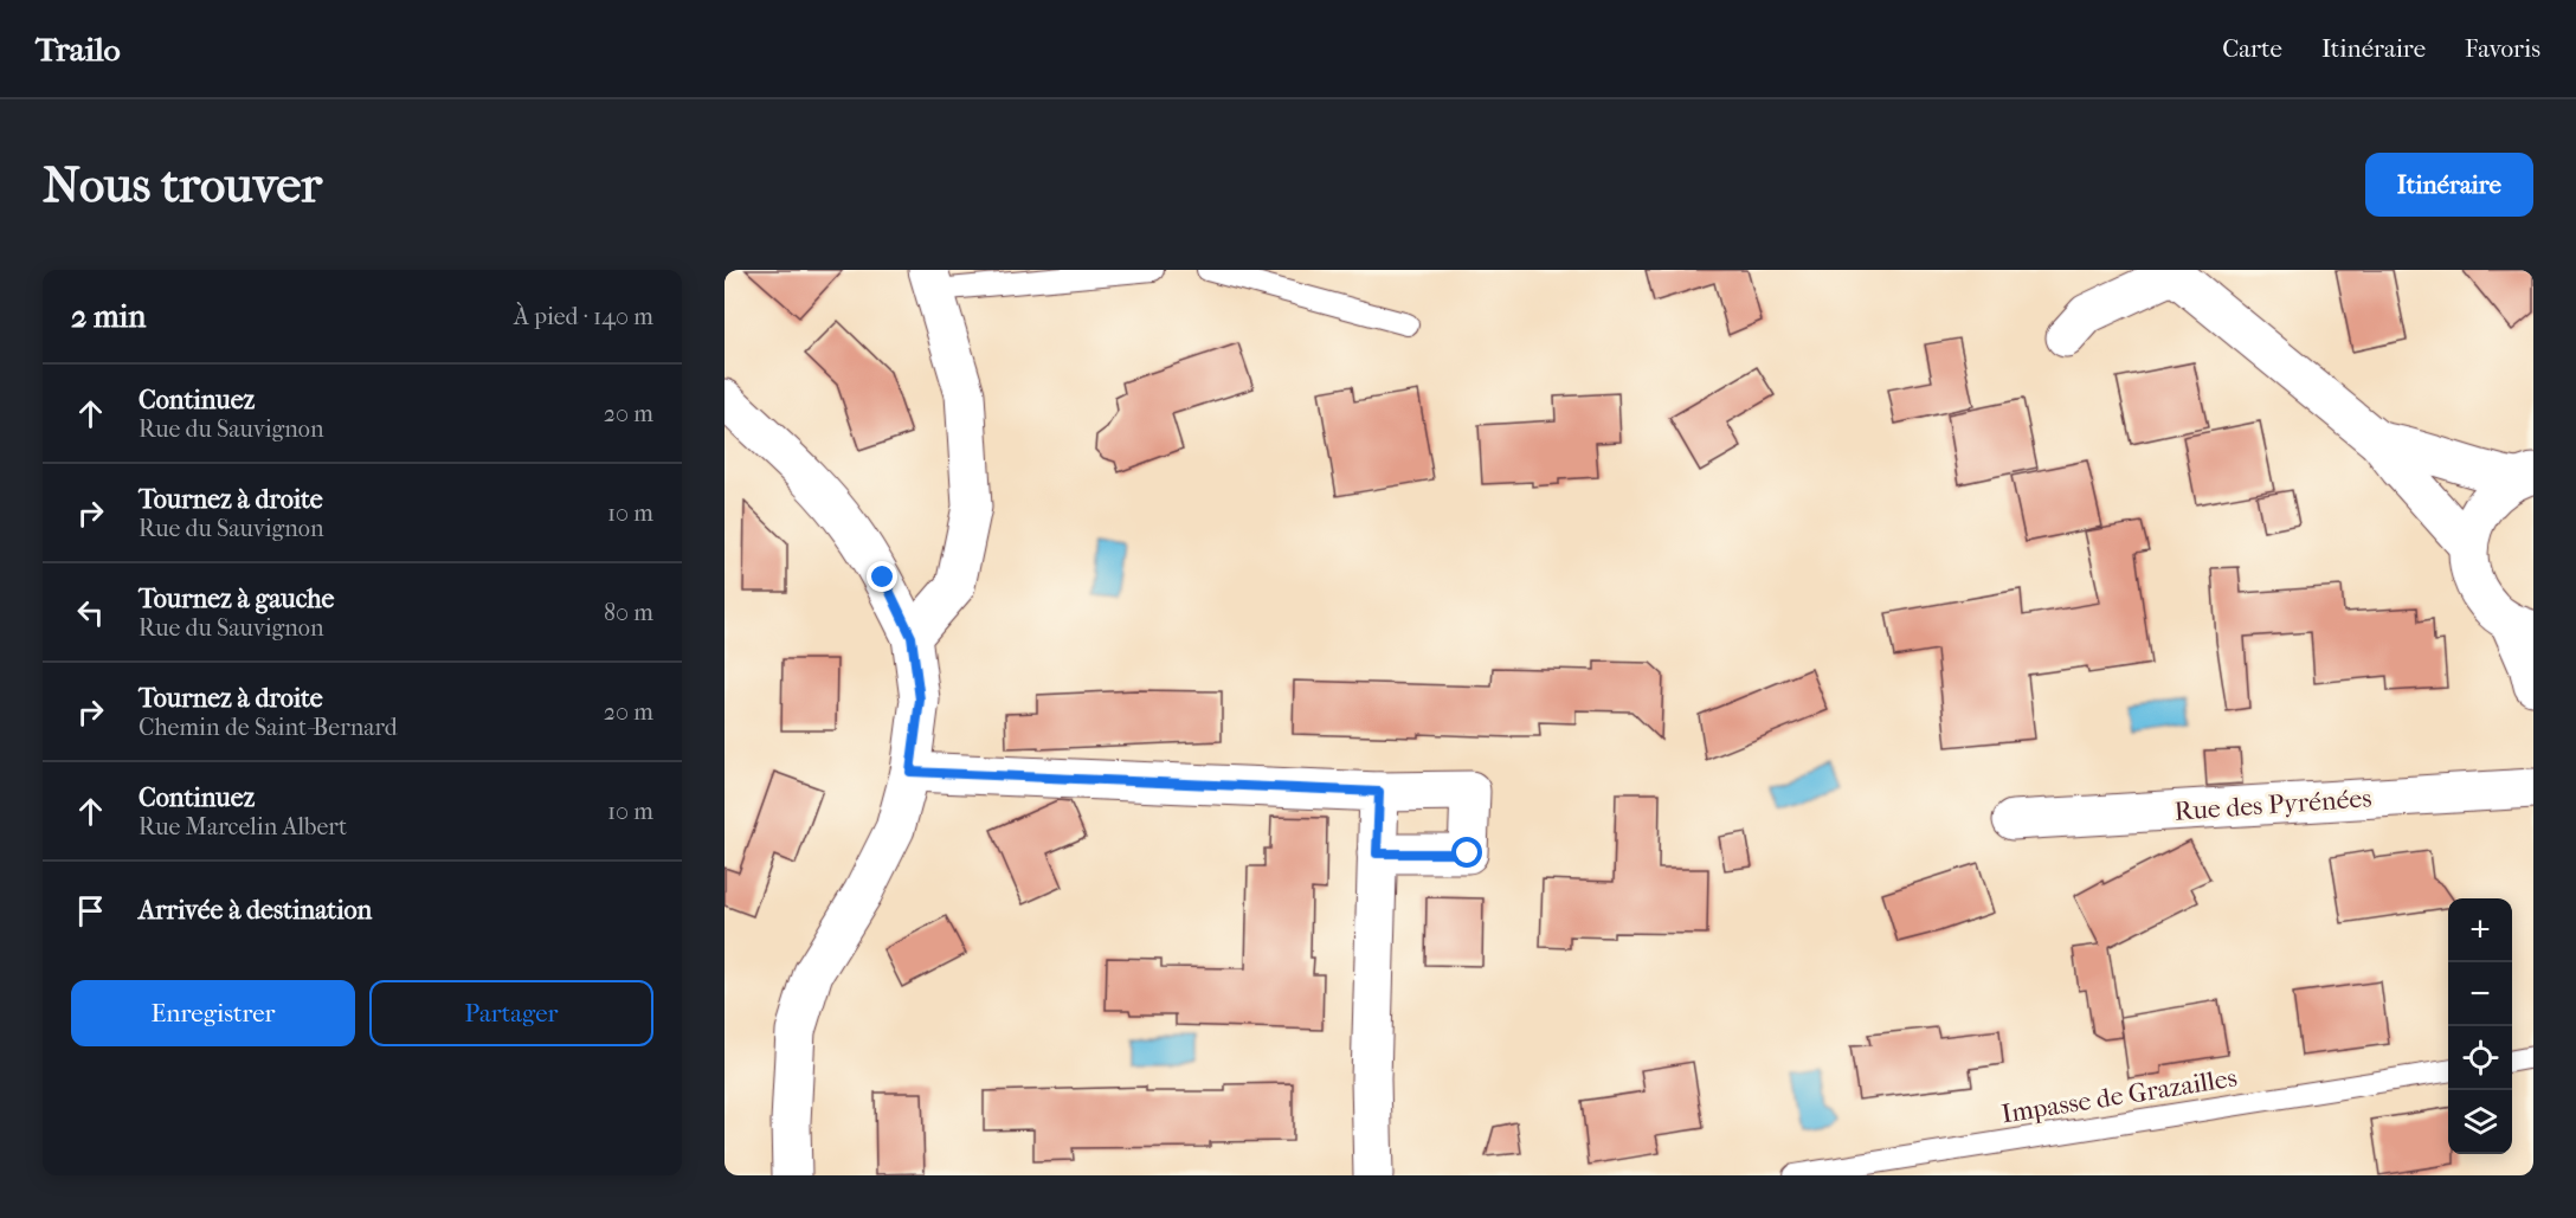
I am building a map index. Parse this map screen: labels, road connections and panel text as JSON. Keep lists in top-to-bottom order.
{
  "streets": {
    "street": ["Rue des Pyrénées"],
    "lane": ["Impasse de Grazailles"]
  },
  "page": {
    "header": "Trailo",
    "nav": ["Carte", "Itinéraire", "Favoris"],
    "buttons": [
      "Itinéraire",
      ["Enregistrer", "Partager"]
    ],
    "title": "Nous trouver",
    "heading": ["2 min", "À pied · 140 m"],
    "list": [
      ["Continuez", "Rue du Sauvignon", "20 m"],
      ["Tournez à droite", "Rue du Sauvignon", "10 m"],
      ["Tournez à gauche", "Rue du Sauvignon", "80 m"],
      ["Tournez à droite", "Chemin de Saint-Bernard", "20 m"],
      ["Continuez", "Rue Marcelin Albert", "10 m"],
      "Arrivée à destination"
    ],
    "map_buttons": ["+", "−"]
  }
}
